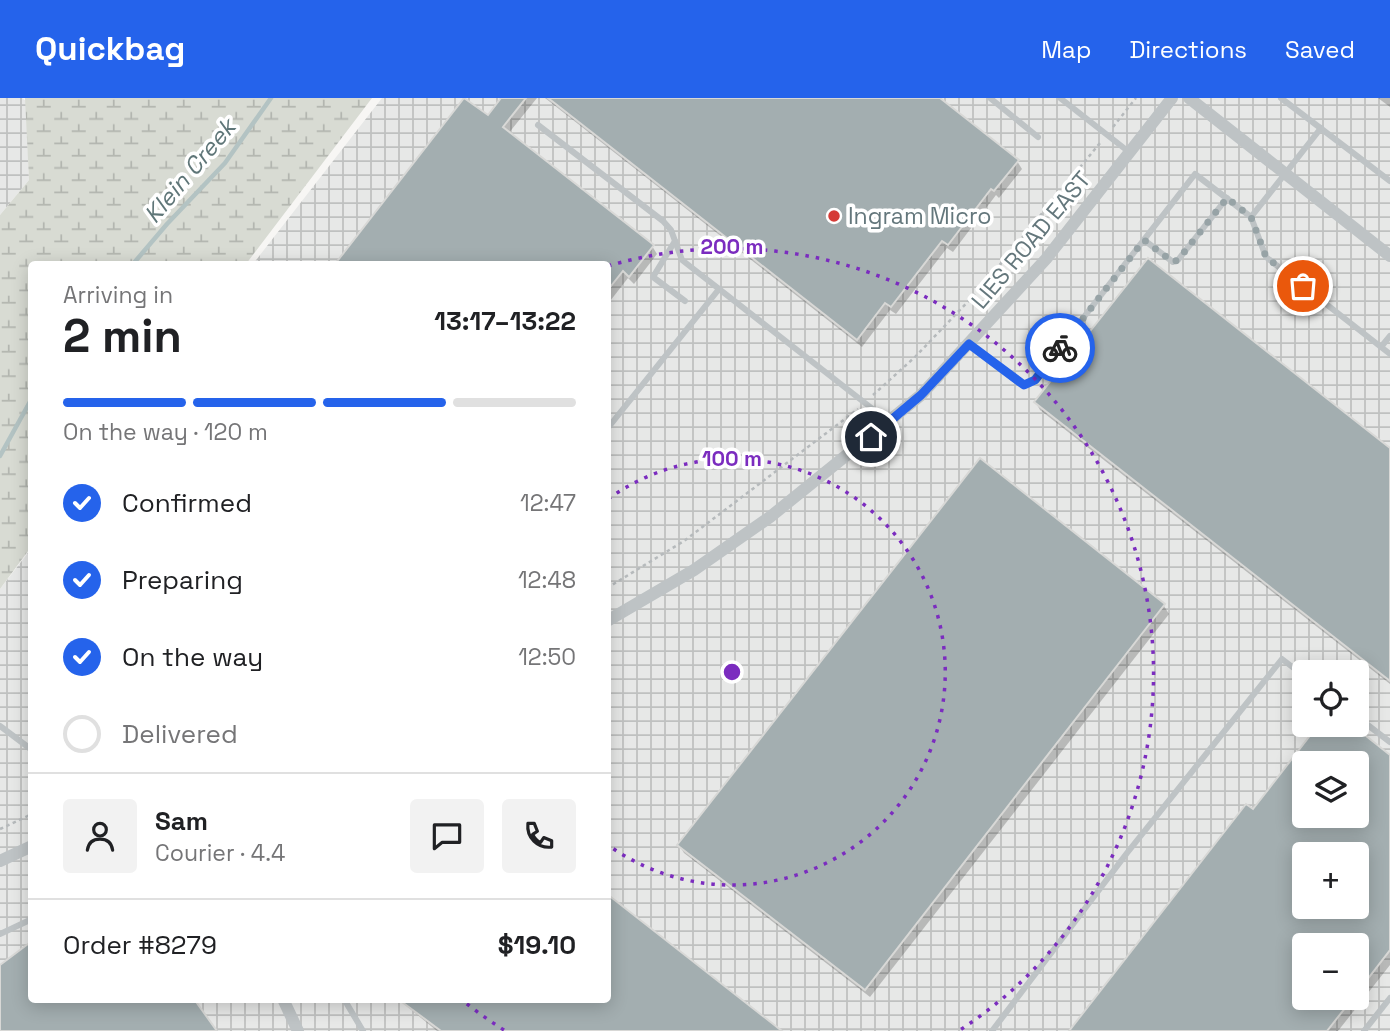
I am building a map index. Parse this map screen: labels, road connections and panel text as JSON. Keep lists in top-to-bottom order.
{
  "streets": {
    "street": ["LIES ROAD EAST"]
  },
  "water": ["Klein Creek"],
  "places": ["Ingram Micro"],
  "page": {
    "header": "Quickbag",
    "nav": ["Map", "Directions", "Saved"],
    "heading": ["2 min", "Arriving in", "13:17–13:22"],
    "panel": [
      "Sam",
      "Courier · 4.4",
      "Order #8279",
      "$19.10"
    ],
    "bar": "On the way · 120 m",
    "list": [
      ["Confirmed", "12:47"],
      ["Preparing", "12:48"],
      ["On the way", "12:50"],
      "Delivered"
    ],
    "map_buttons": ["+", "−"]
  },
  "rings": ["200 m", "100 m"]
}
